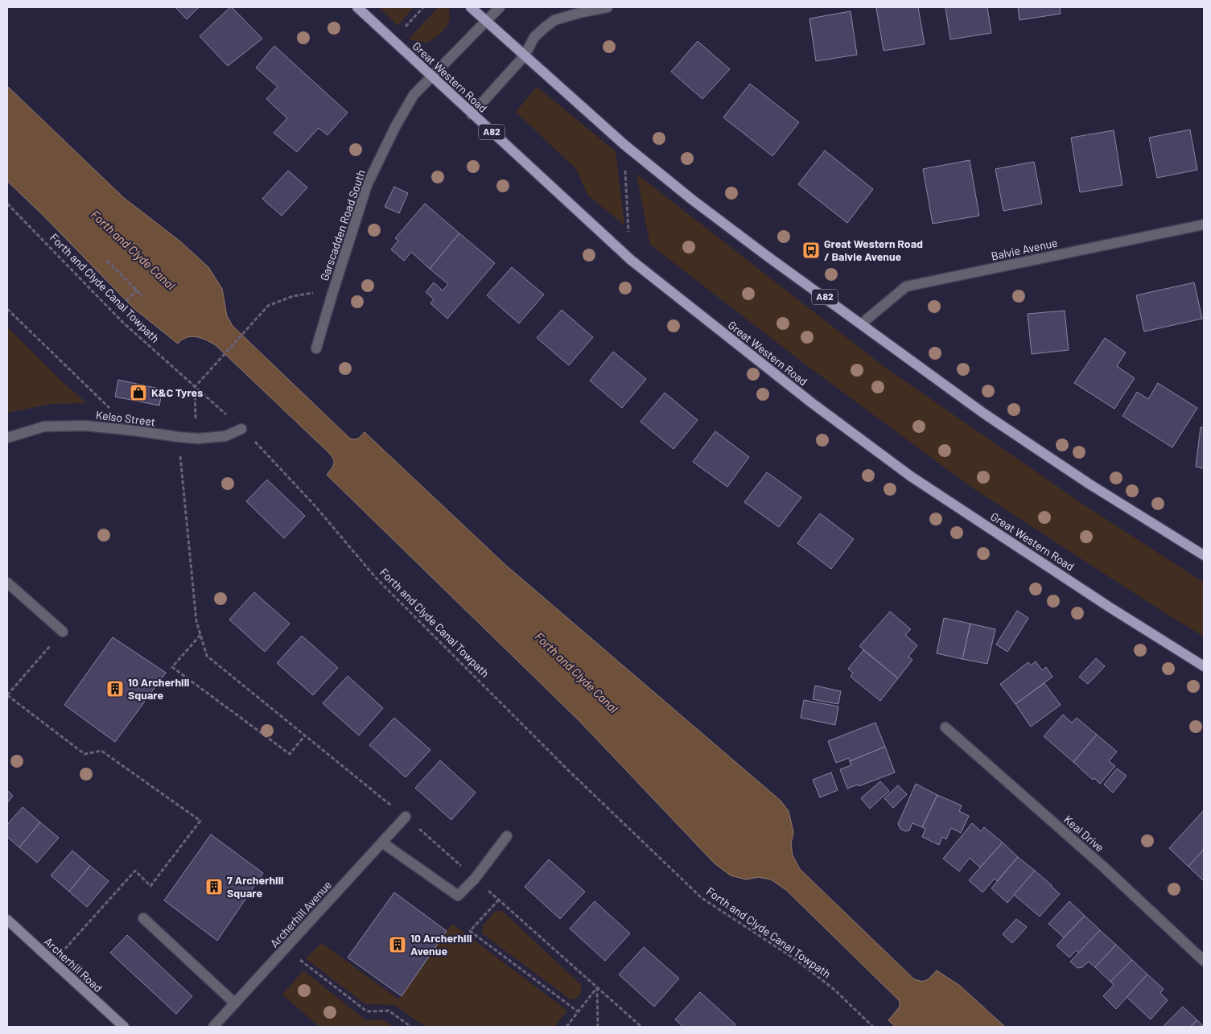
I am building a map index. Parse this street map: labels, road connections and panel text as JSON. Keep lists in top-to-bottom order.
{
  "streets": {
    "main road": ["Great Western Road", "A82"],
    "street": [
      "Garscadden Road South",
      "Balvie Avenue",
      "Kelso Street",
      "Keal Drive",
      "Archerhill Avenue",
      "Archerhill Road"
    ],
    "path": ["Forth and Clyde Canal Towpath"]
  },
  "crossings": [
    ["Great Western Road", "Garscadden Road South"],
    ["A82", "Garscadden Road South"],
    ["A82", "Balvie Avenue"],
    ["Forth and Clyde Canal Towpath", "Kelso Street"]
  ],
  "water": ["Forth and Clyde Canal"],
  "places": {
    "bus stop": ["Great Western Road / Balvie Avenue"],
    "shop": ["K&C Tyres"],
    "building": ["10 Archerhill Square", "7 Archerhill Square", "10 Archerhill Avenue"]
  }
}
